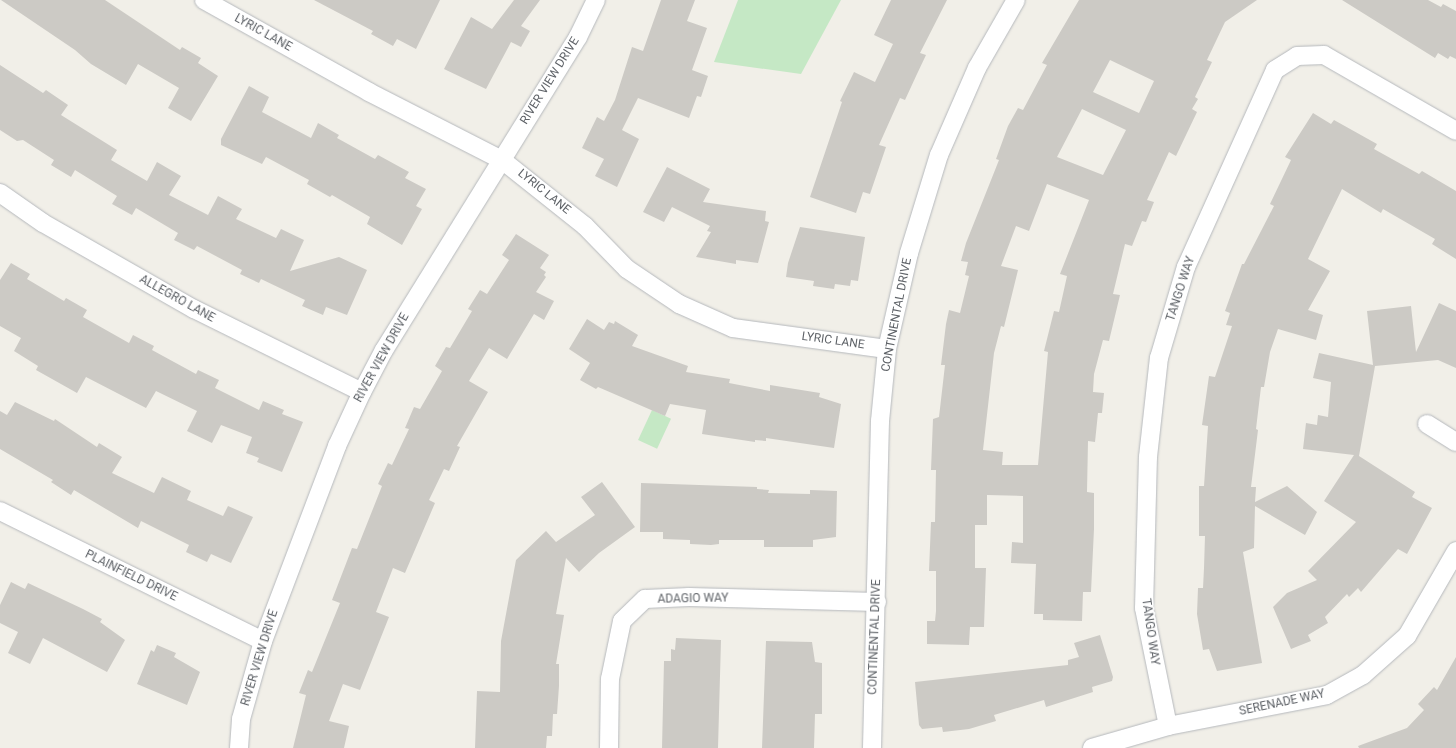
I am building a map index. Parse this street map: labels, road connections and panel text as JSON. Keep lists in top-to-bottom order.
{
  "streets": {
    "street": [
      "LYRIC LANE",
      "RIVER VIEW DRIVE",
      "TANGO WAY",
      "ALLEGRO LANE",
      "CONTINENTAL DRIVE",
      "PLAINFIELD DRIVE",
      "ADAGIO WAY",
      "SERENADE WAY"
    ]
  },
  "crossings": [
    ["LYRIC LANE", "RIVER VIEW DRIVE"],
    ["LYRIC LANE", "CONTINENTAL DRIVE"],
    ["RIVER VIEW DRIVE", "ALLEGRO LANE"],
    ["RIVER VIEW DRIVE", "PLAINFIELD DRIVE"],
    ["TANGO WAY", "SERENADE WAY"],
    ["CONTINENTAL DRIVE", "ADAGIO WAY"]
  ]
}
